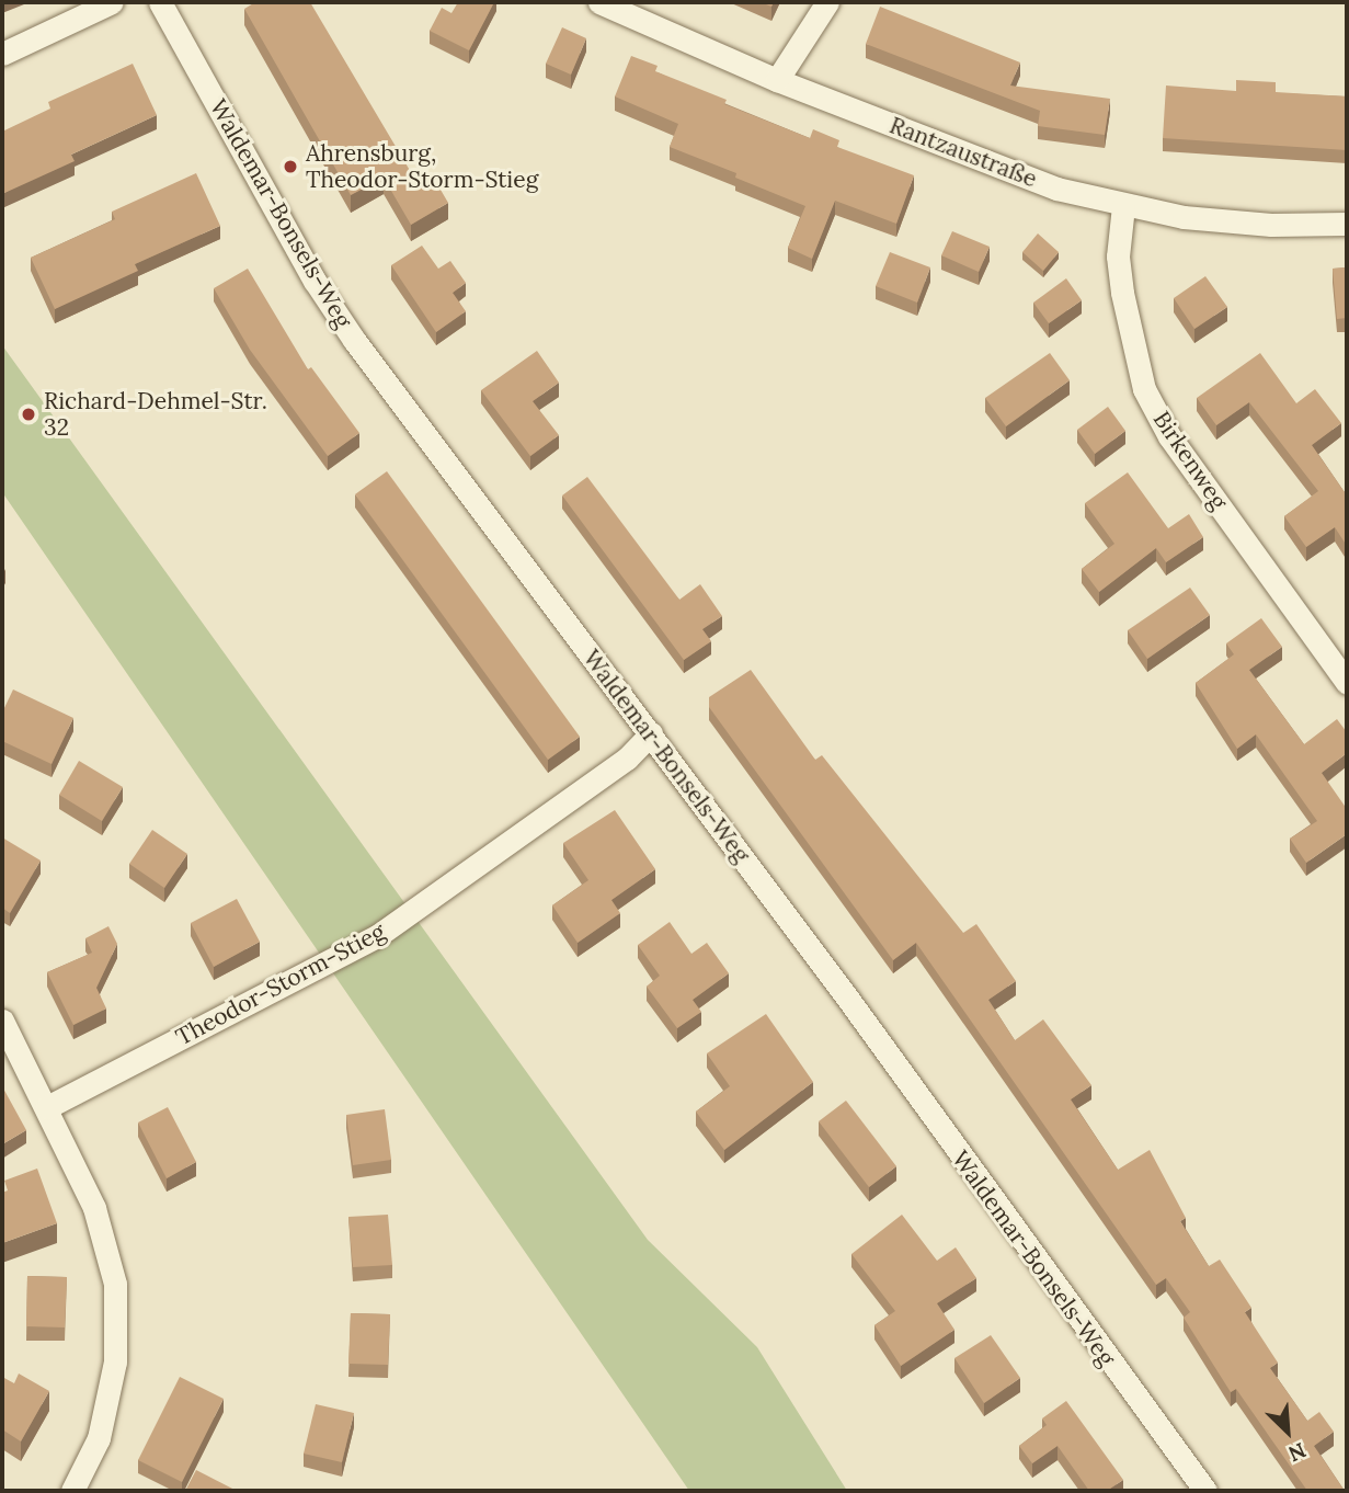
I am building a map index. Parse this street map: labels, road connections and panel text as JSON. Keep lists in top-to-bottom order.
{
  "streets": {
    "street": [
      "Rantzaustraße",
      "Waldemar-Bonsels-Weg",
      "Birkenweg",
      "Theodor-Storm-Stieg"
    ]
  },
  "crossings": [
    ["Rantzaustraße", "Birkenweg"],
    ["Waldemar-Bonsels-Weg", "Theodor-Storm-Stieg"]
  ],
  "places": ["Ahrensburg, Theodor-Storm-Stieg", "Richard-Dehmel-Str. 32"],
  "north": "bottom right"
}
